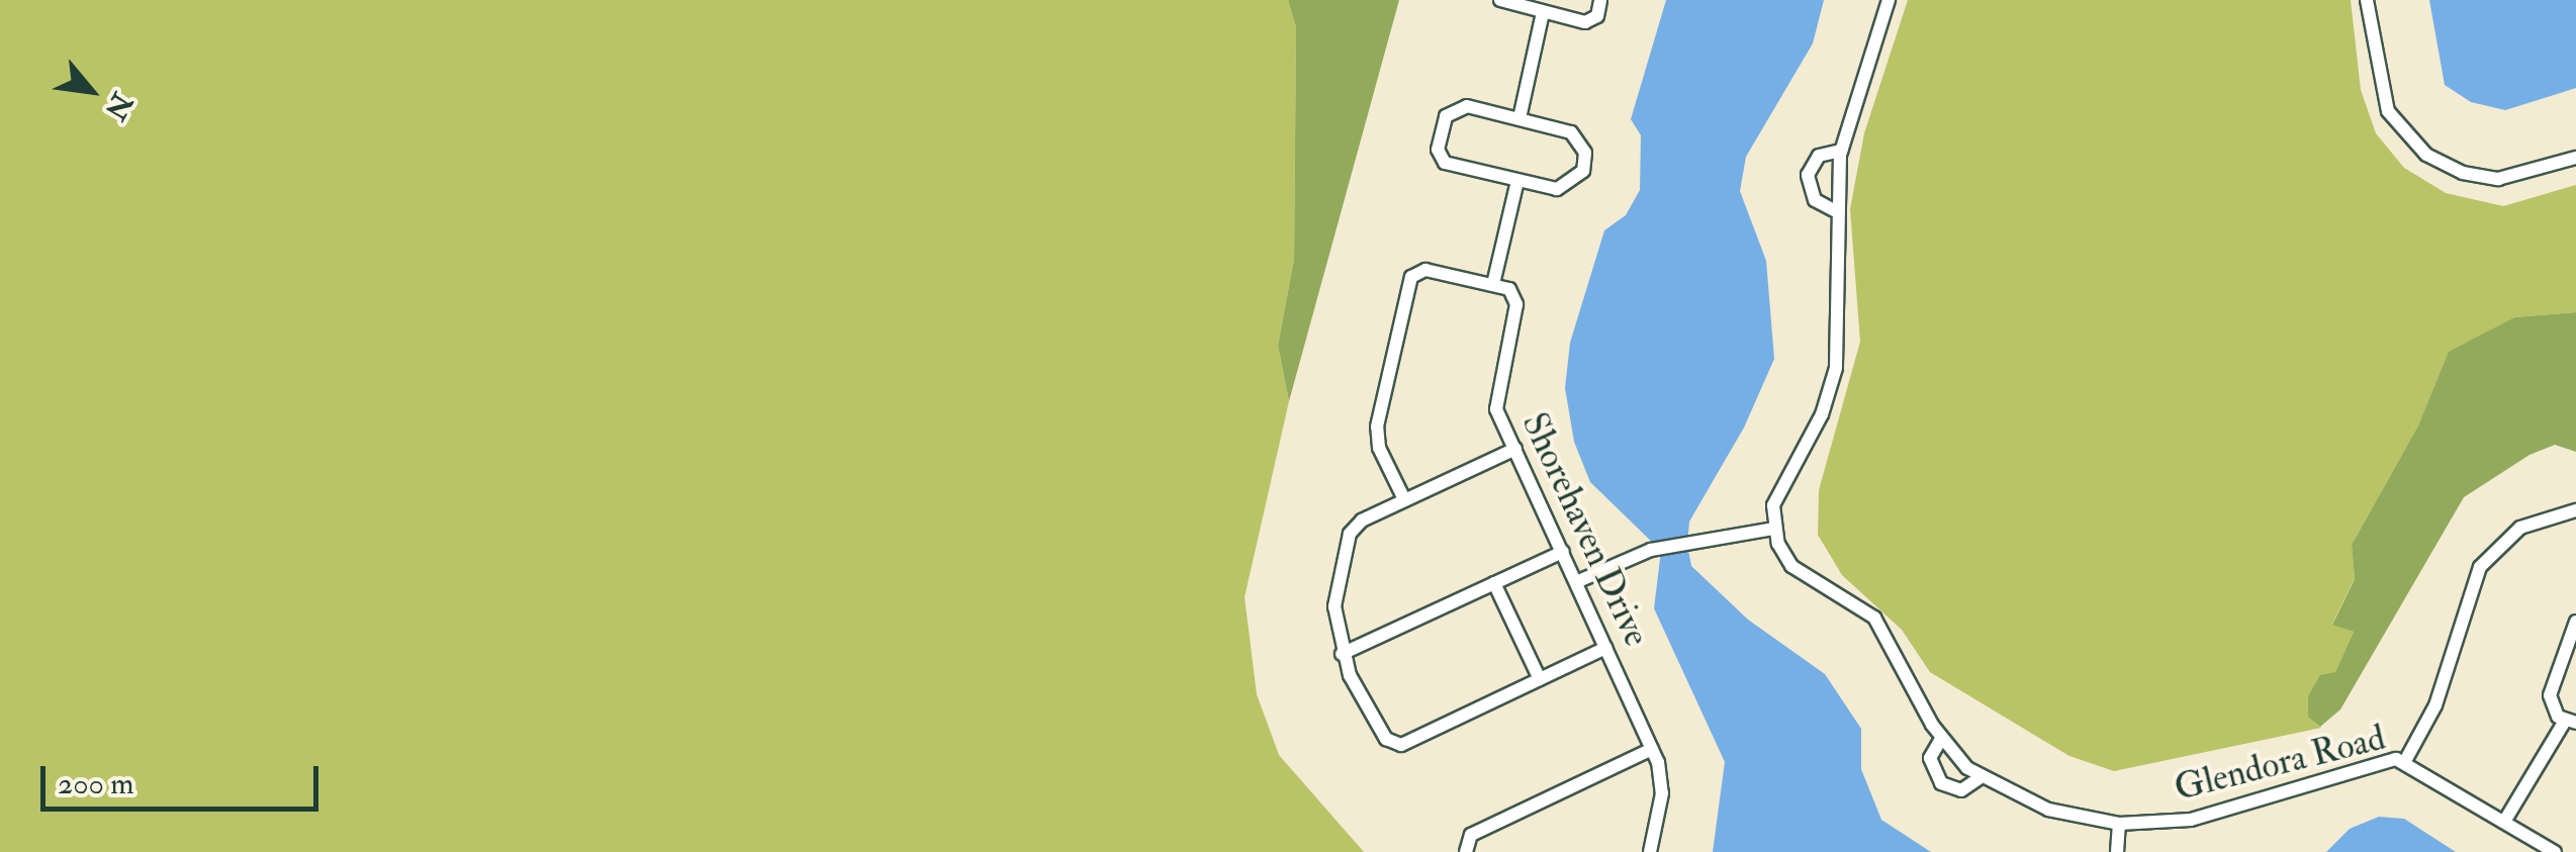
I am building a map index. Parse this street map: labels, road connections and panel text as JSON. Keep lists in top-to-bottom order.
{
  "streets": {
    "street": ["Shorehaven Drive", "Glendora Road"]
  },
  "scale_bar": "200 m",
  "north": "bottom right"
}
